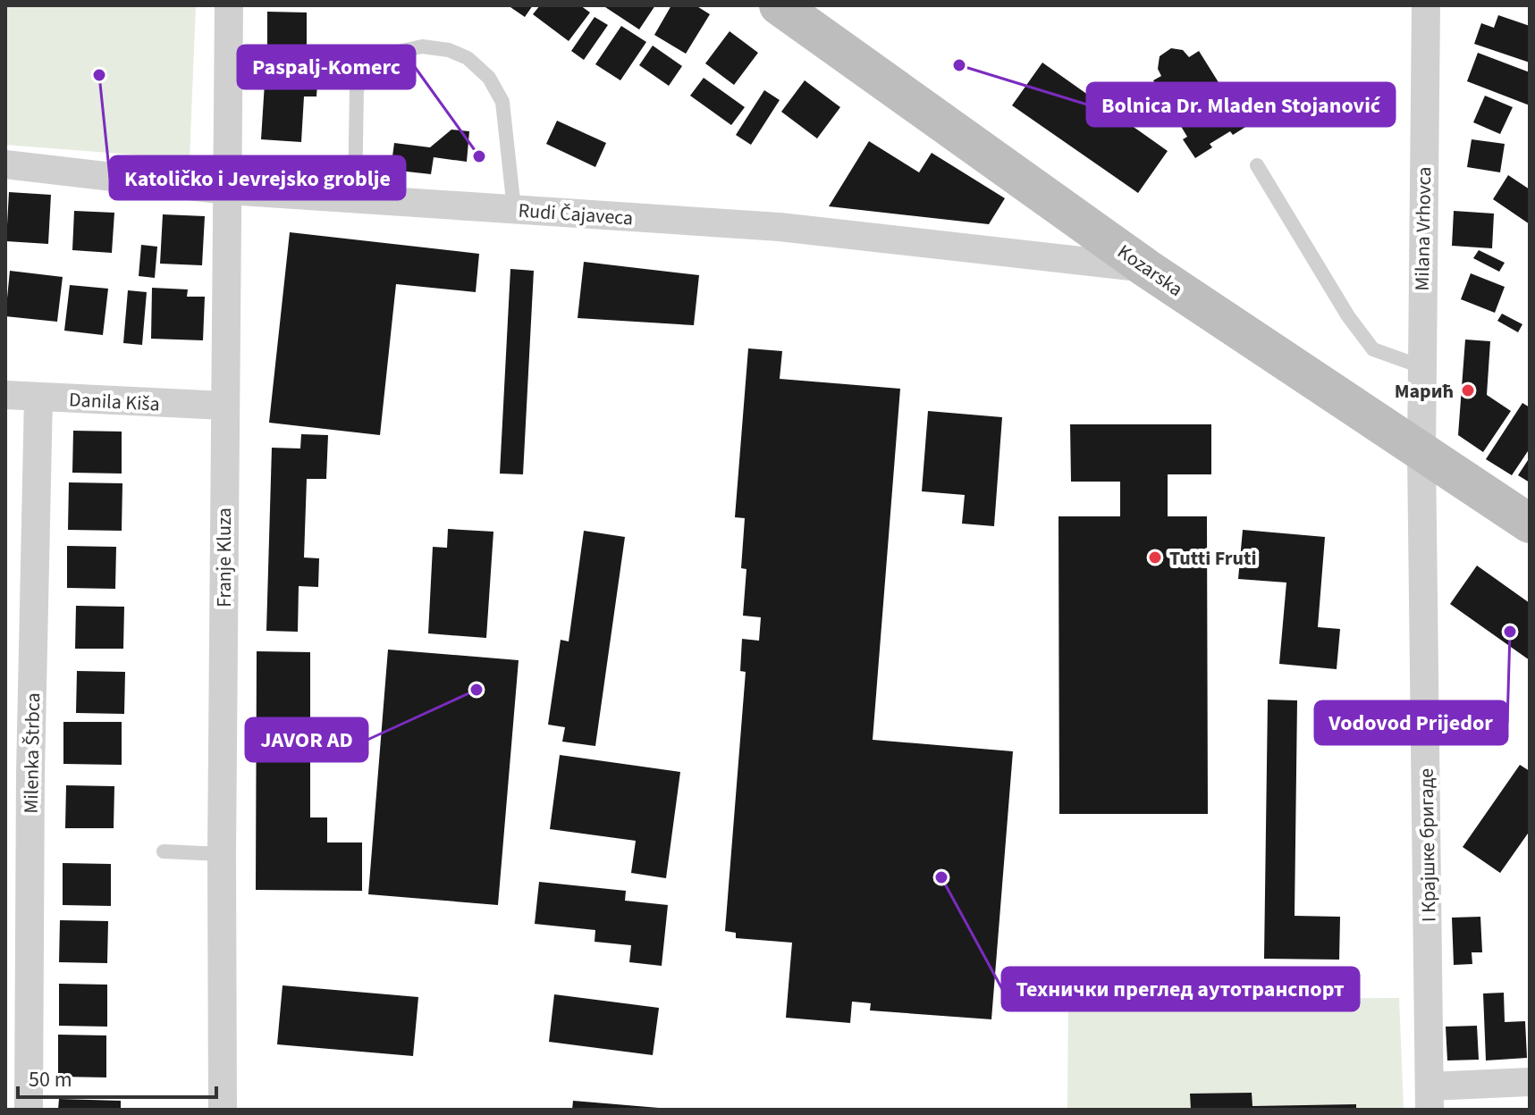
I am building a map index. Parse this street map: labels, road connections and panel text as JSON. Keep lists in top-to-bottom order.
{
  "streets": {
    "street": [
      "Rudi Čajaveca",
      "Milana Vrhovca",
      "Kozarska",
      "Danila Kiša",
      "Franje Kluza",
      "Milenka Štrbca",
      "I Крајшке бригаде"
    ]
  },
  "crossings": [
    ["Rudi Čajaveca", "Kozarska"],
    ["Rudi Čajaveca", "Franje Kluza"],
    ["Milana Vrhovca", "Kozarska"],
    ["Milana Vrhovca", "I Крајшке бригаде"],
    ["Kozarska", "I Крајшке бригаде"],
    ["Danila Kiša", "Franje Kluza"],
    ["Danila Kiša", "Milenka Štrbca"]
  ],
  "places": [
    "Bolnica Dr. Mladen Stojanović",
    "Katoličko i Jevrejsko groblje",
    "Paspalj-Komerc",
    "Марић",
    "Tutti Fruti",
    "Vodovod Prijedor",
    "JAVOR AD",
    "Технички преглед аутотранспорт"
  ],
  "scale_bar": "50 m"
}
